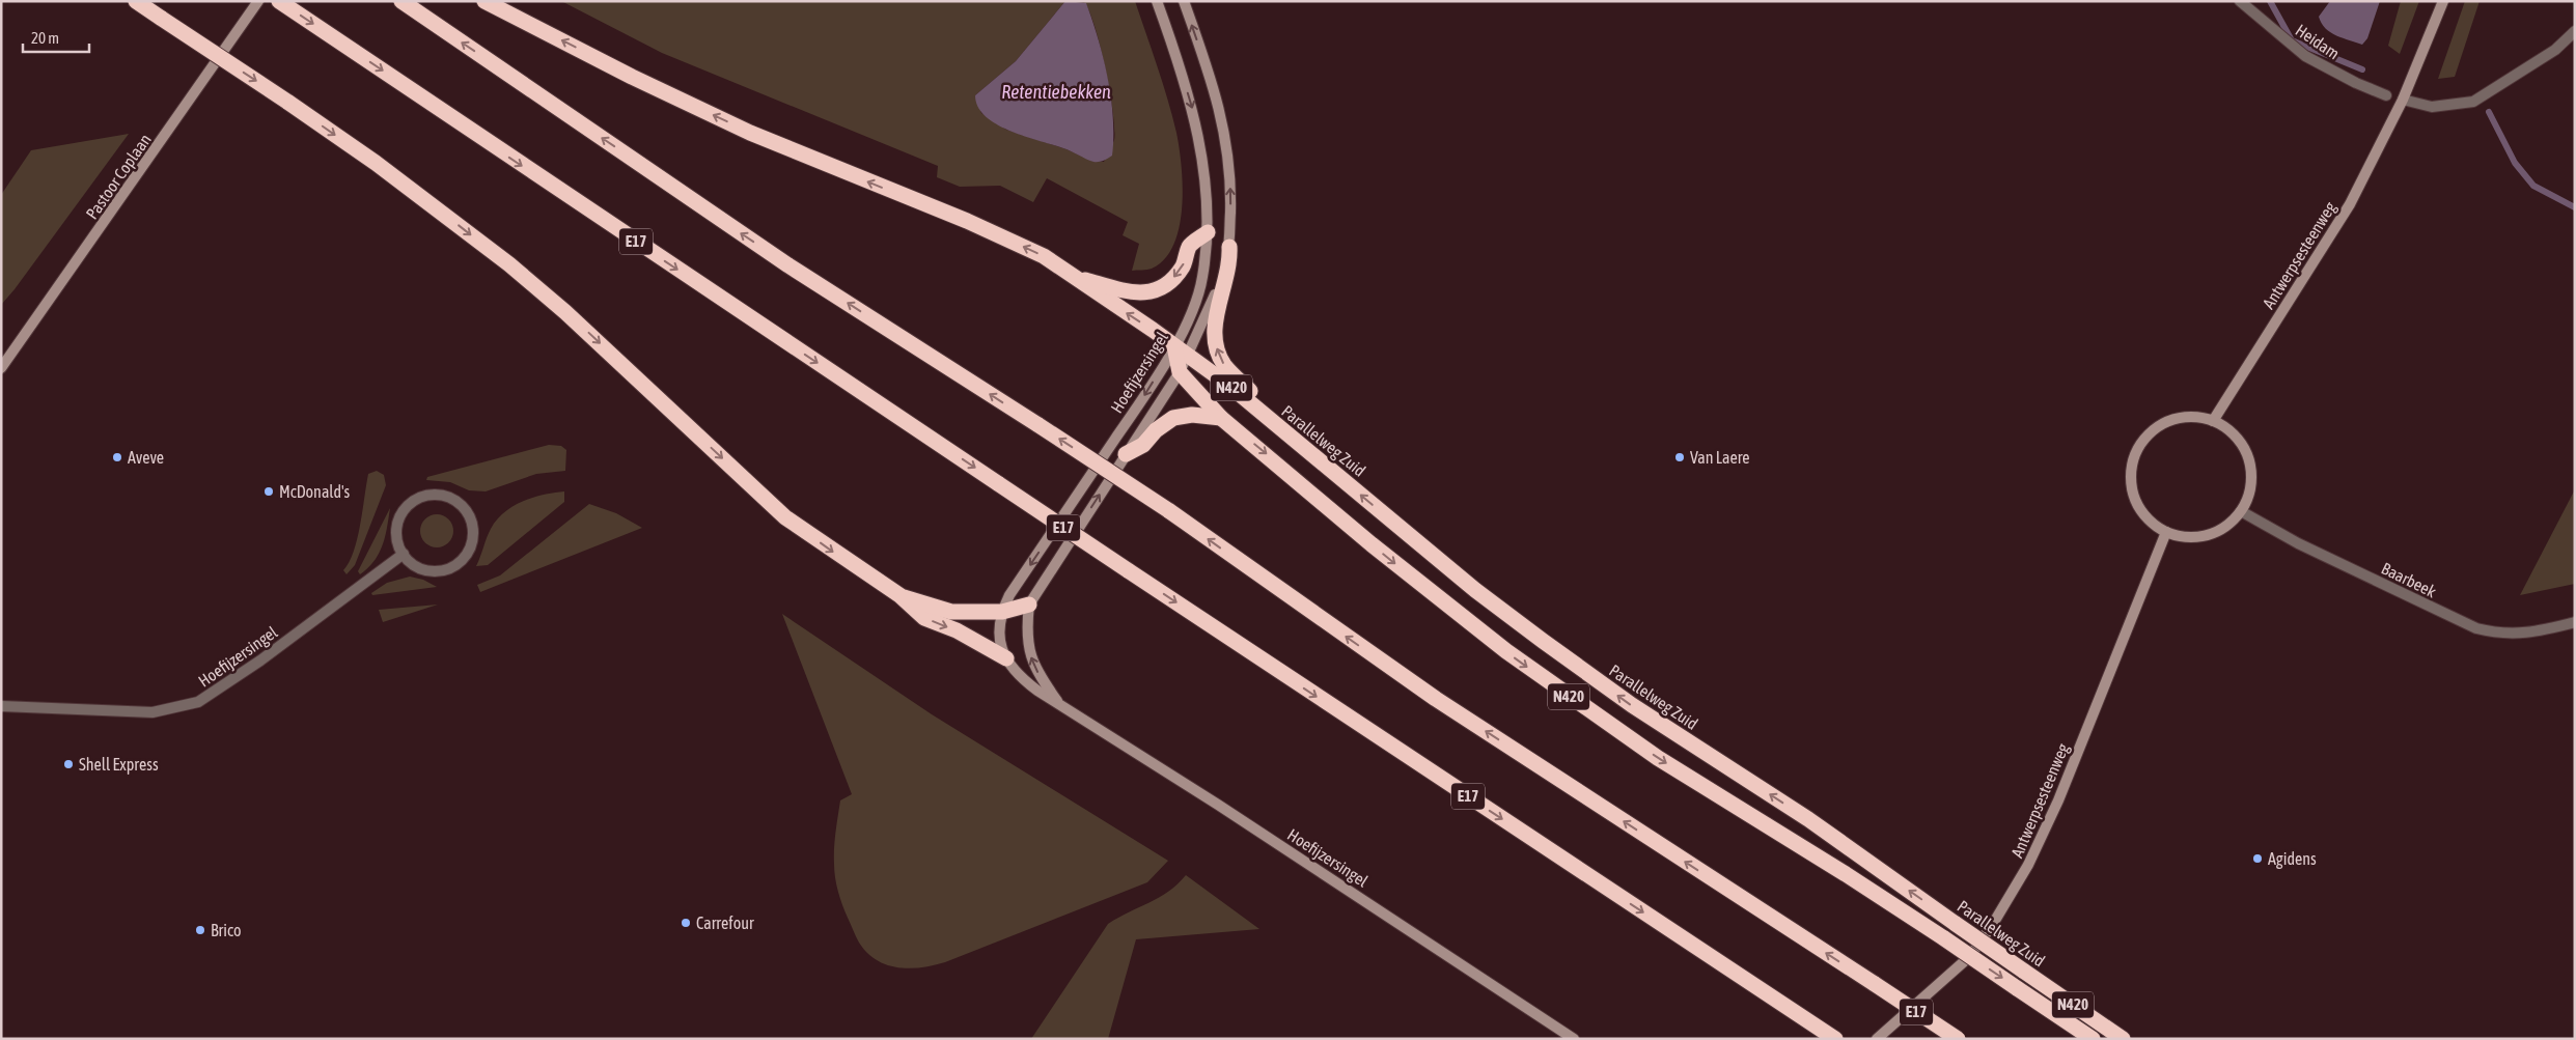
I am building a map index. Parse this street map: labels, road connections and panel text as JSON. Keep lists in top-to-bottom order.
{
  "streets": {
    "highway": ["E17", "N420", "Parallelweg Zuid"],
    "street": [
      "Heidam",
      "Pastoor Coplaan",
      "Antwerpsesteenweg",
      "Hoefijzersingel",
      "Baarbeek"
    ]
  },
  "crossings": [
    ["Antwerpsesteenweg", "Baarbeek"],
    ["Hoefijzersingel", "N420"],
    ["Hoefijzersingel", "Parallelweg Zuid"]
  ],
  "water": ["Retentiebekken"],
  "places": [
    "Aveve",
    "Van Laere",
    "McDonald's",
    "Shell Express",
    "Agidens",
    "Carrefour",
    "Brico"
  ],
  "scale_bar": "20 m"
}
